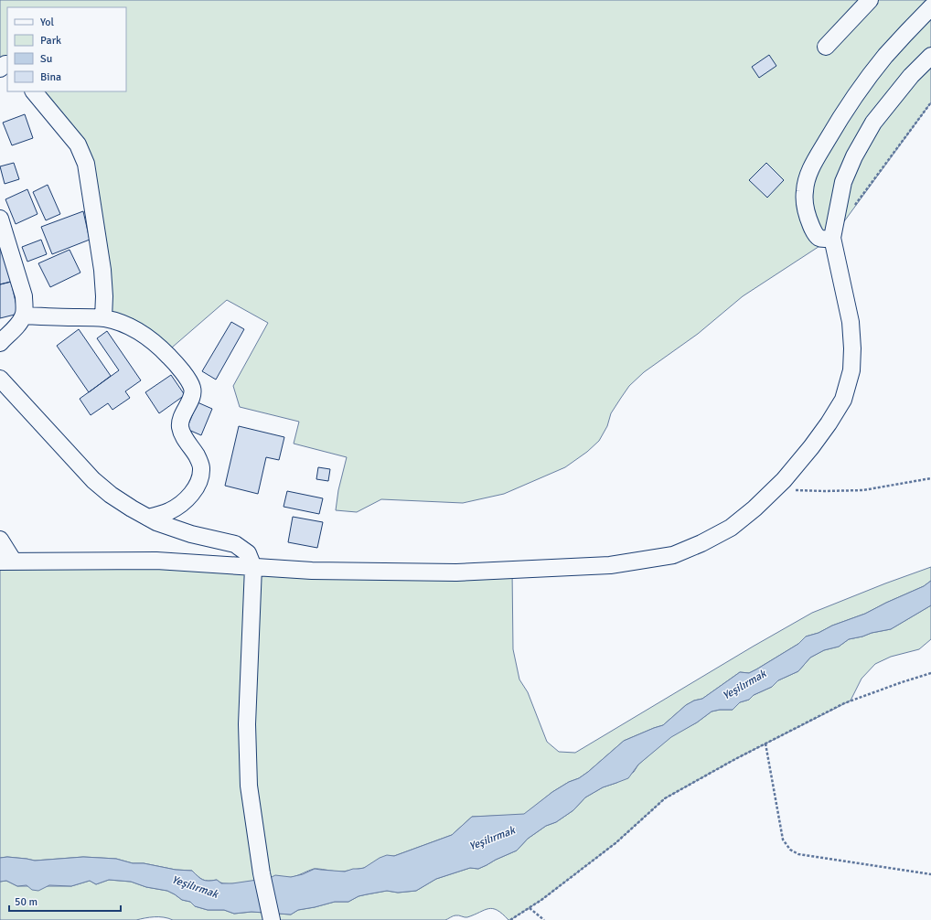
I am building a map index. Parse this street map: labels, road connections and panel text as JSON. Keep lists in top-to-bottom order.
{
  "water": ["Yeşilırmak"],
  "legend": [
    "Yol",
    "Park",
    "Su",
    "Bina"
  ],
  "scale_bar": "50 m"
}
